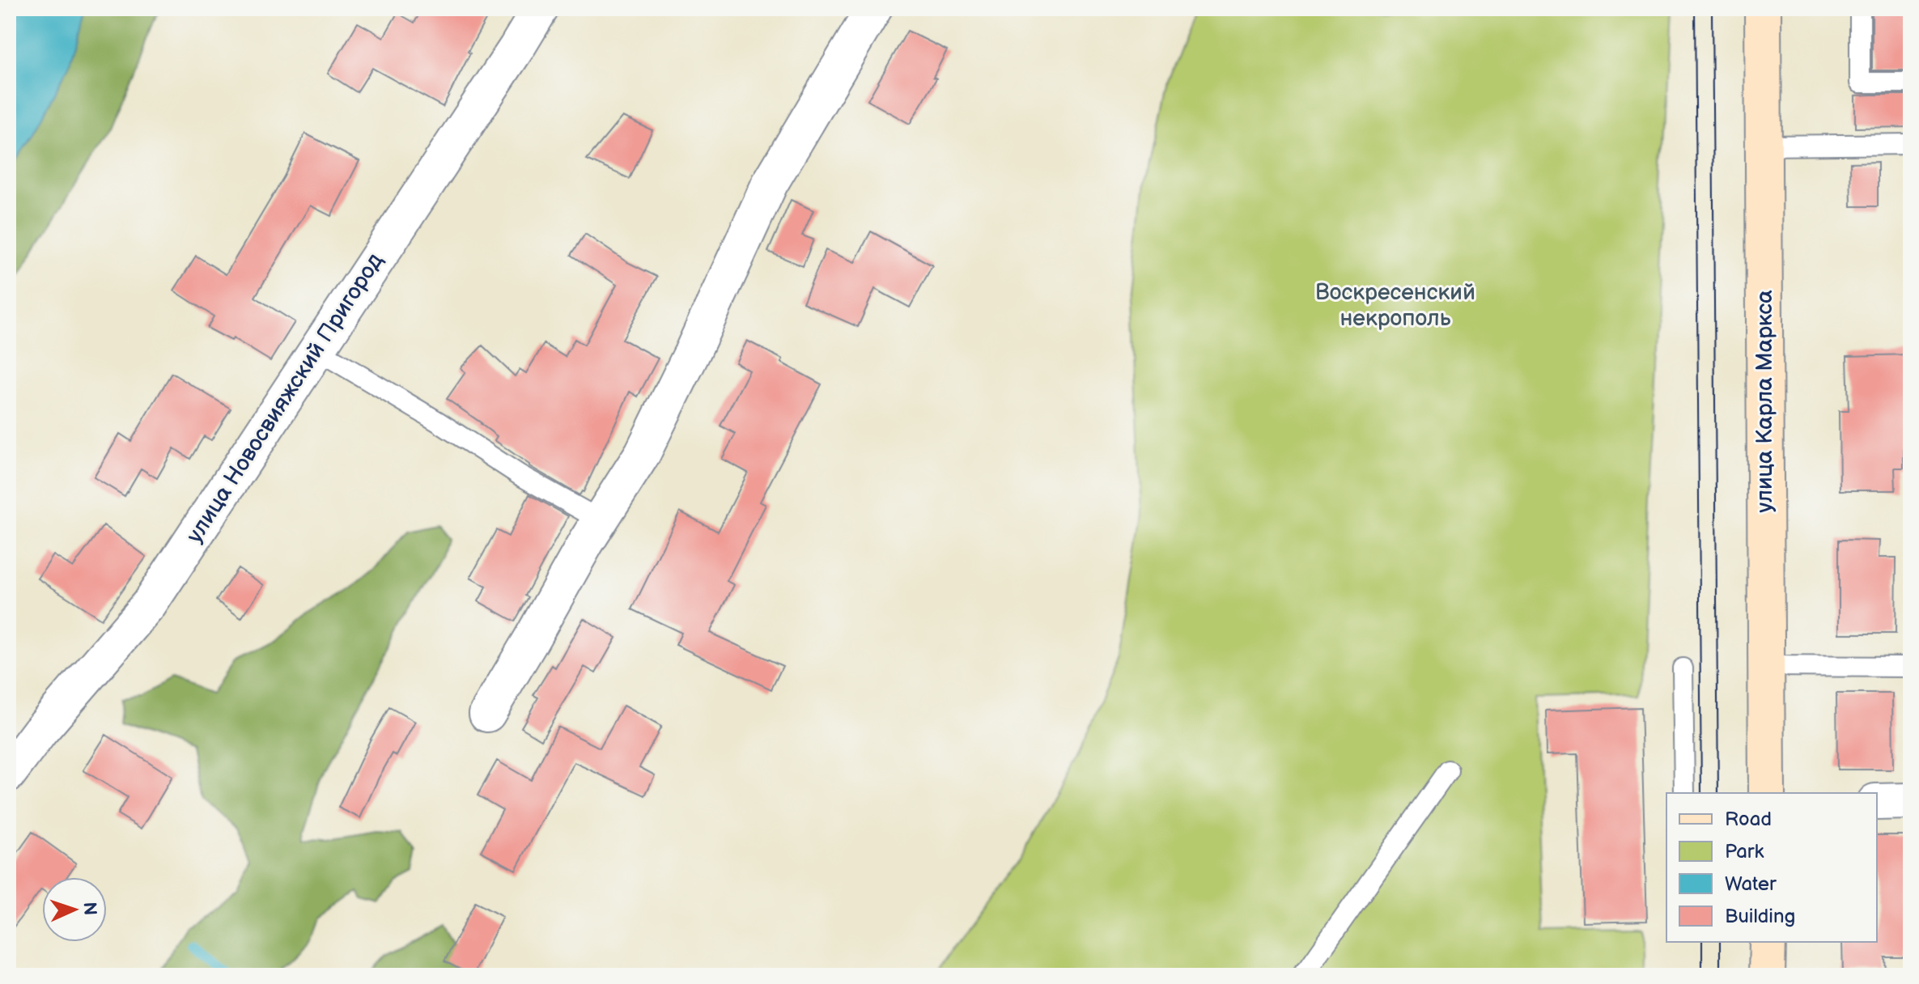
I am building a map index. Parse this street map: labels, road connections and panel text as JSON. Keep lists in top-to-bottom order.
{
  "streets": {
    "main road": ["улица Карла Маркса"],
    "street": ["улица Новосвияжский Пригород"]
  },
  "parks": ["Воскресенский некрополь"],
  "legend": [
    "Road",
    "Park",
    "Water",
    "Building"
  ],
  "north": "right"
}
